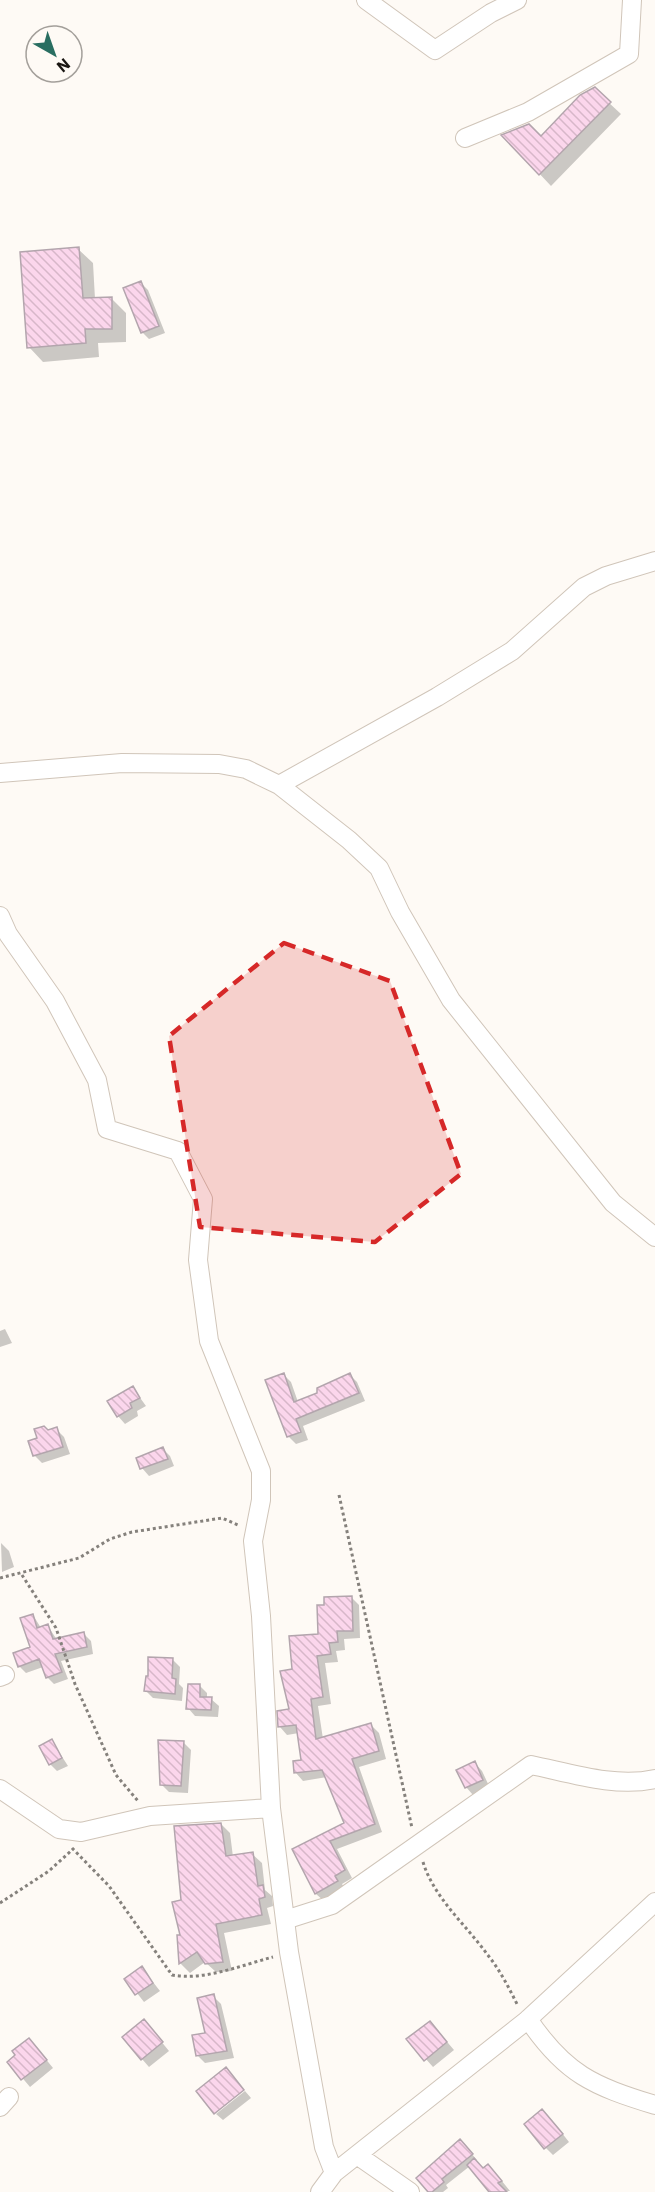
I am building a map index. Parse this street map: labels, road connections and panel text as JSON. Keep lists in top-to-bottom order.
{
  "north": "bottom right"
}
